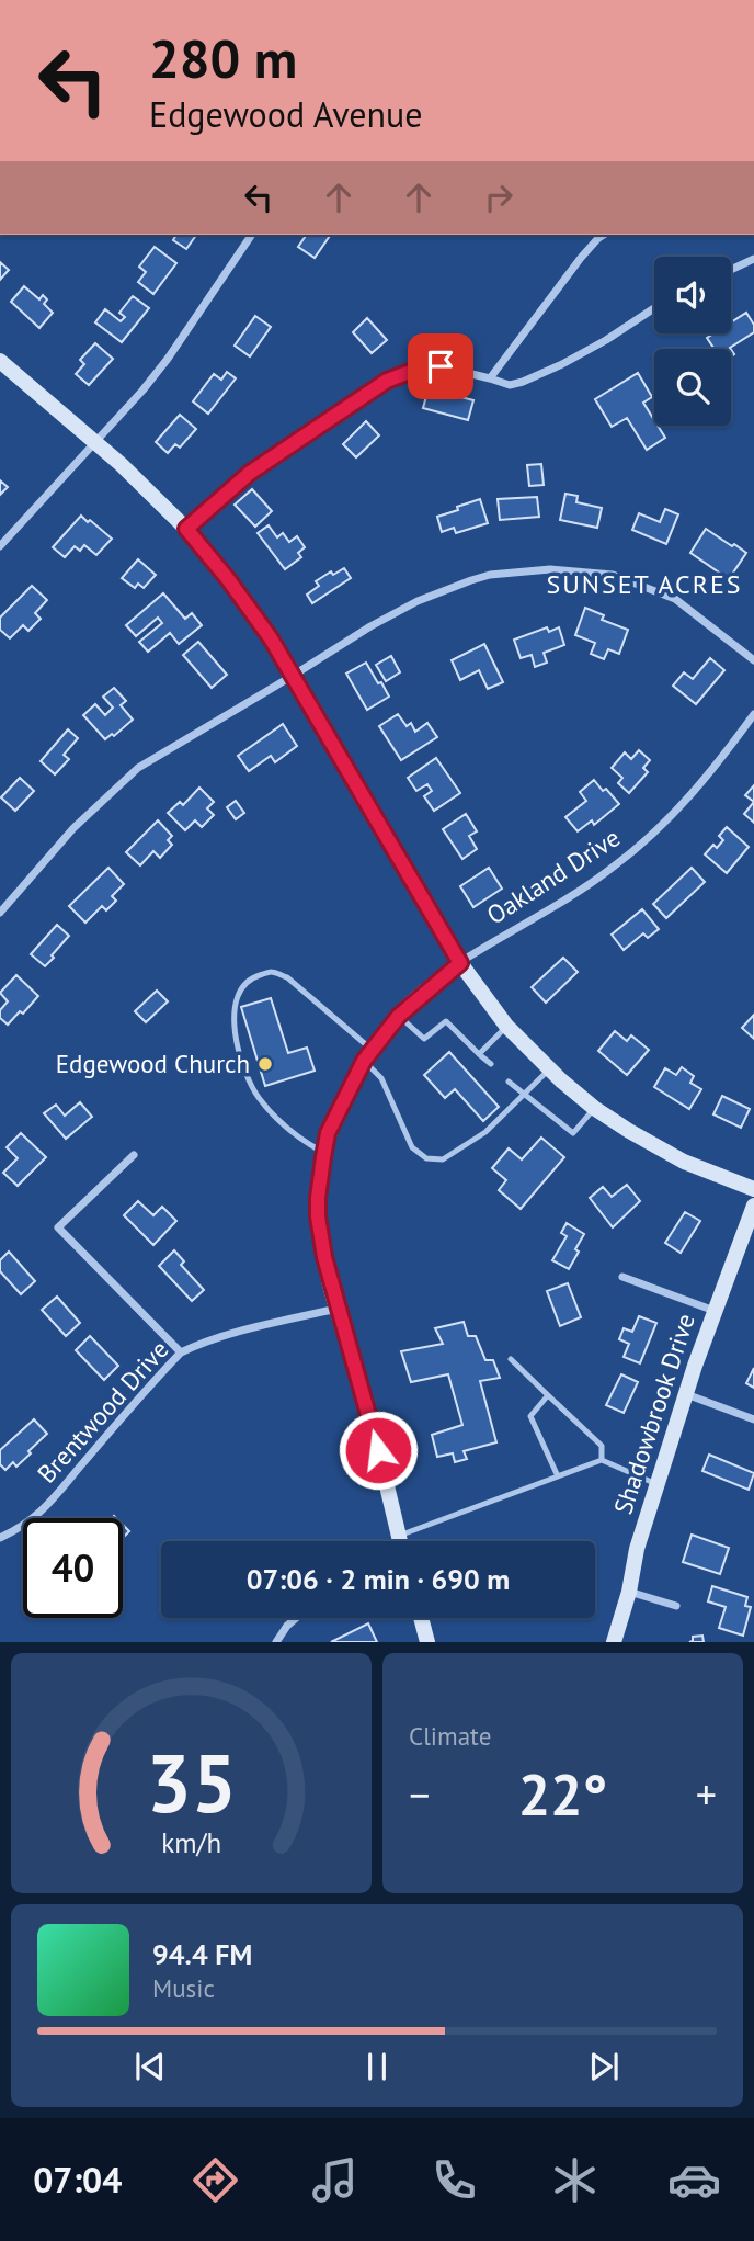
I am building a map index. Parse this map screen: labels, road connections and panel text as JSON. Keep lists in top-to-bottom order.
{
  "streets": {
    "street": ["Oakland Drive", "Brentwood Drive", "Shadowbrook Drive"]
  },
  "districts": ["SUNSET ACRES"],
  "places": ["Edgewood Church"],
  "page": {
    "turn": ["280 m", "Edgewood Avenue"],
    "limit": "40",
    "trip": "07:06 · 2 min · 690 m",
    "tile": "Climate",
    "heat": ["−", "22°", "+"],
    "song": ["94.4 FM", "Music"],
    "tabs": "07:04",
    "gauge": ["35", "km/h"]
  }
}
